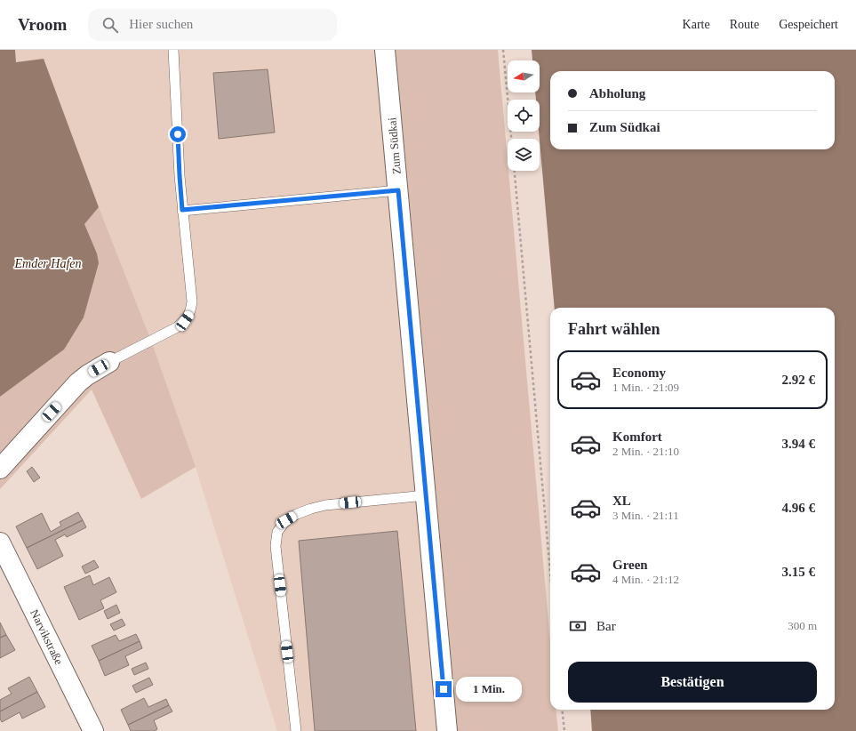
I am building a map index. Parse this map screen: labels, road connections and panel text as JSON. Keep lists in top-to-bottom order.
{
  "streets": {
    "street": ["Zum Südkai", "Narvikstraße"]
  },
  "water": ["Emder Hafen"],
  "north": "left",
  "page": {
    "header": "Vroom",
    "search": "Hier suchen",
    "nav": ["Karte", "Route", "Gespeichert"],
    "banner": ["Abholung", "Zum Südkai"],
    "heading": "Fahrt wählen",
    "list": [
      {
        "name": "Economy",
        "note": "1 Min. · 21:09",
        "value": "2.92 €"
      },
      {
        "name": "Komfort",
        "note": "2 Min. · 21:10",
        "value": "3.94 €"
      },
      {
        "name": "XL",
        "note": "3 Min. · 21:11",
        "value": "4.96 €"
      },
      {
        "name": "Green",
        "note": "4 Min. · 21:12",
        "value": "3.15 €"
      }
    ],
    "pay": ["Bar", "300 m"],
    "buttons": "Bestätigen",
    "bubble": "1 Min."
  }
}
